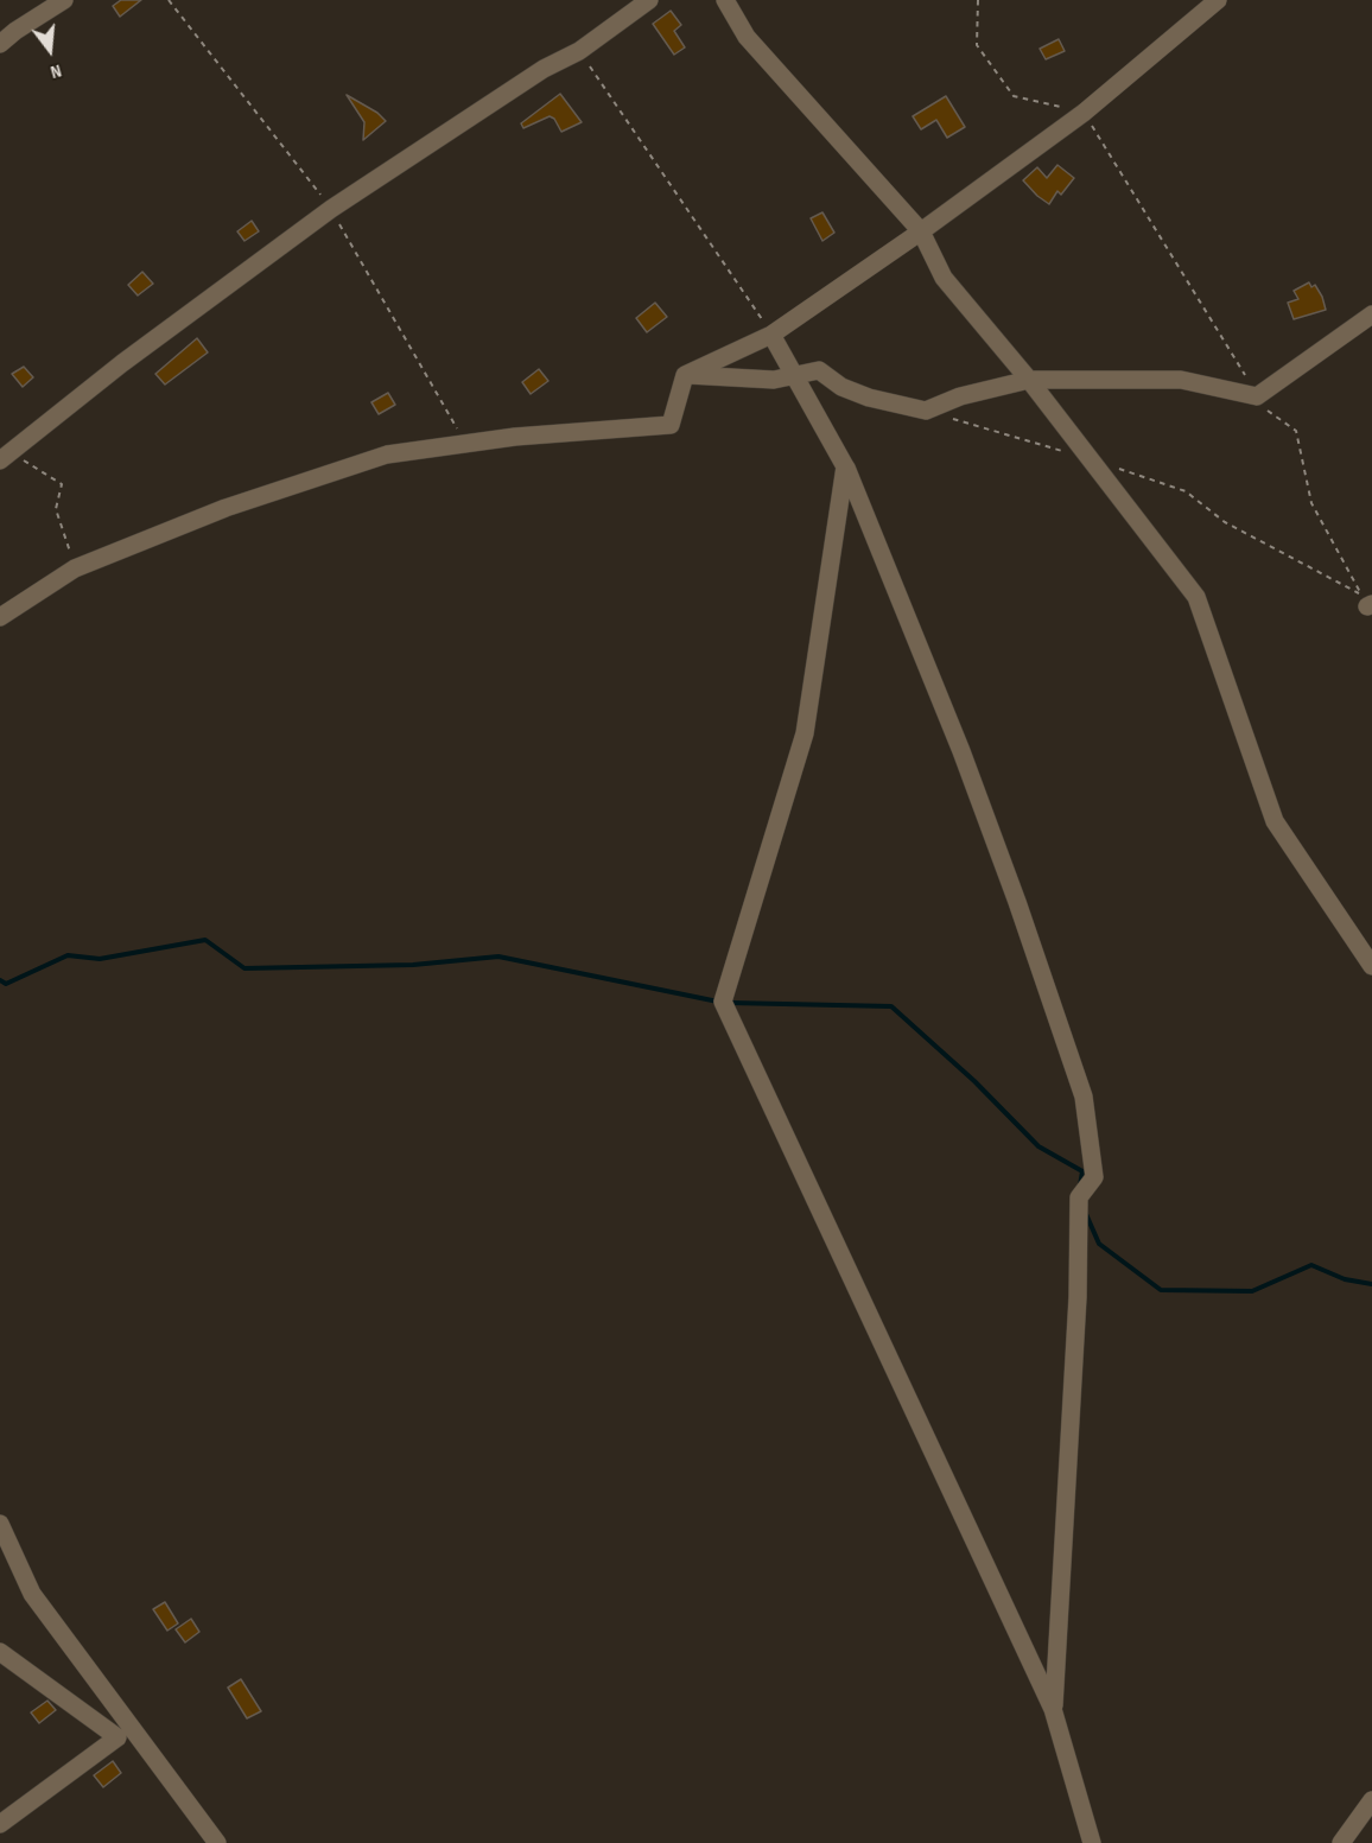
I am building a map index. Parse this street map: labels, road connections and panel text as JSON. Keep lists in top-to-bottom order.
{
  "north": "bottom"
}
